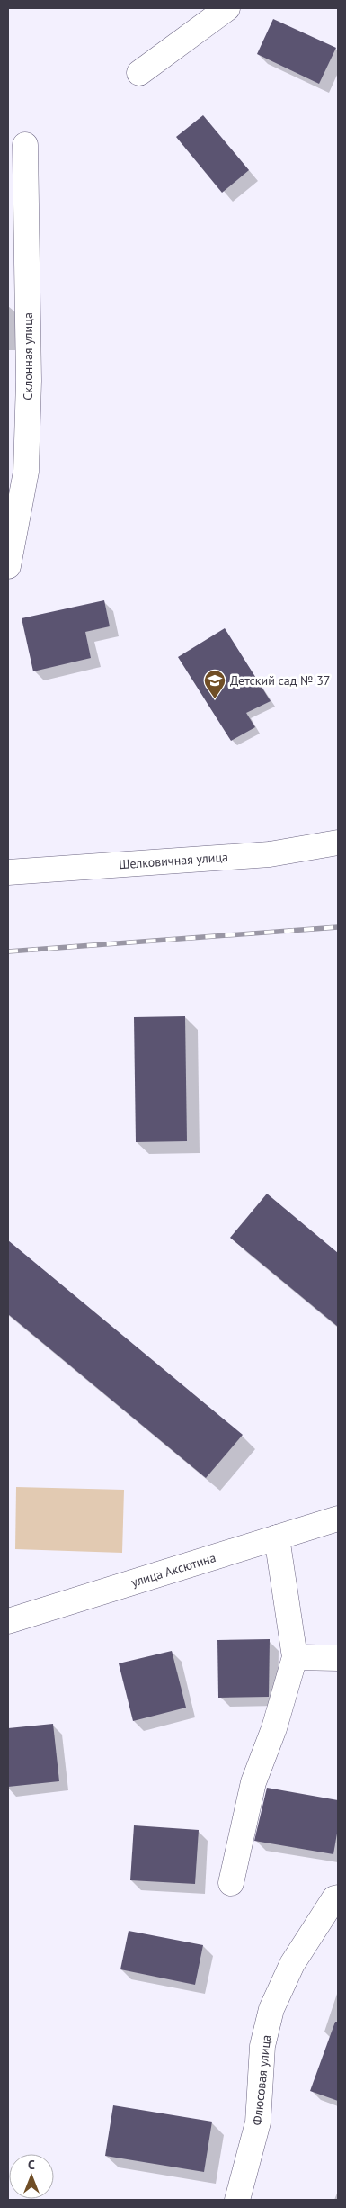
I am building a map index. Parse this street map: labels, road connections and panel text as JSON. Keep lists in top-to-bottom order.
{
  "streets": {
    "street": [
      "Склонная улица",
      "Шелковичная улица",
      "улица Аксютина",
      "Флюсовая улица"
    ]
  },
  "places": {
    "school or university": ["Детский сад № 37"]
  },
  "north": "top"
}
